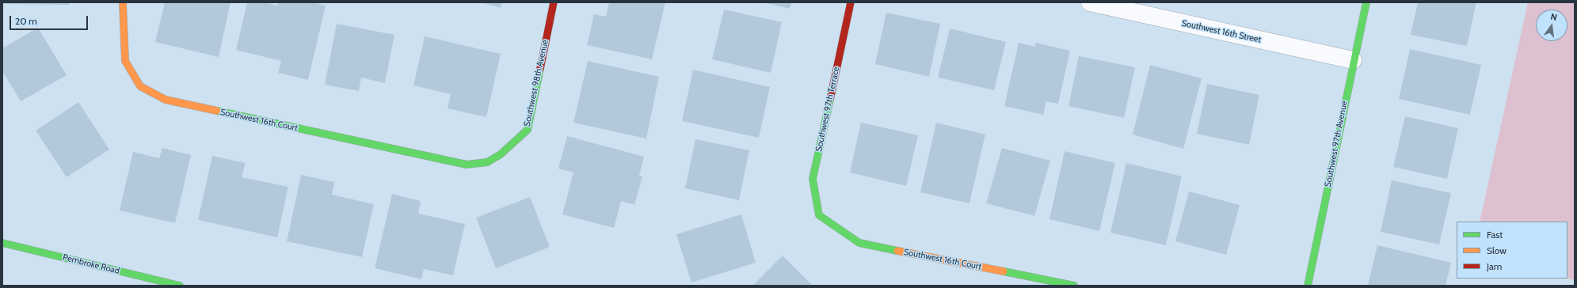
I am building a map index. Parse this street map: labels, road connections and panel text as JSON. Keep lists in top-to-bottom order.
{
  "streets": {
    "street": [
      "Southwest 16th Street",
      "Southwest 98th Avenue",
      "Southwest 97th Terrace",
      "Southwest 16th Court",
      "Southwest 97th Avenue",
      "Pembroke Road"
    ]
  },
  "crossings": [
    ["Southwest 16th Street", "Southwest 97th Avenue"],
    ["Southwest 98th Avenue", "Southwest 16th Court"],
    ["Southwest 97th Terrace", "Southwest 16th Court"]
  ],
  "legend": ["Fast", "Slow", "Jam"],
  "scale_bar": "20 m",
  "north": "top"
}
